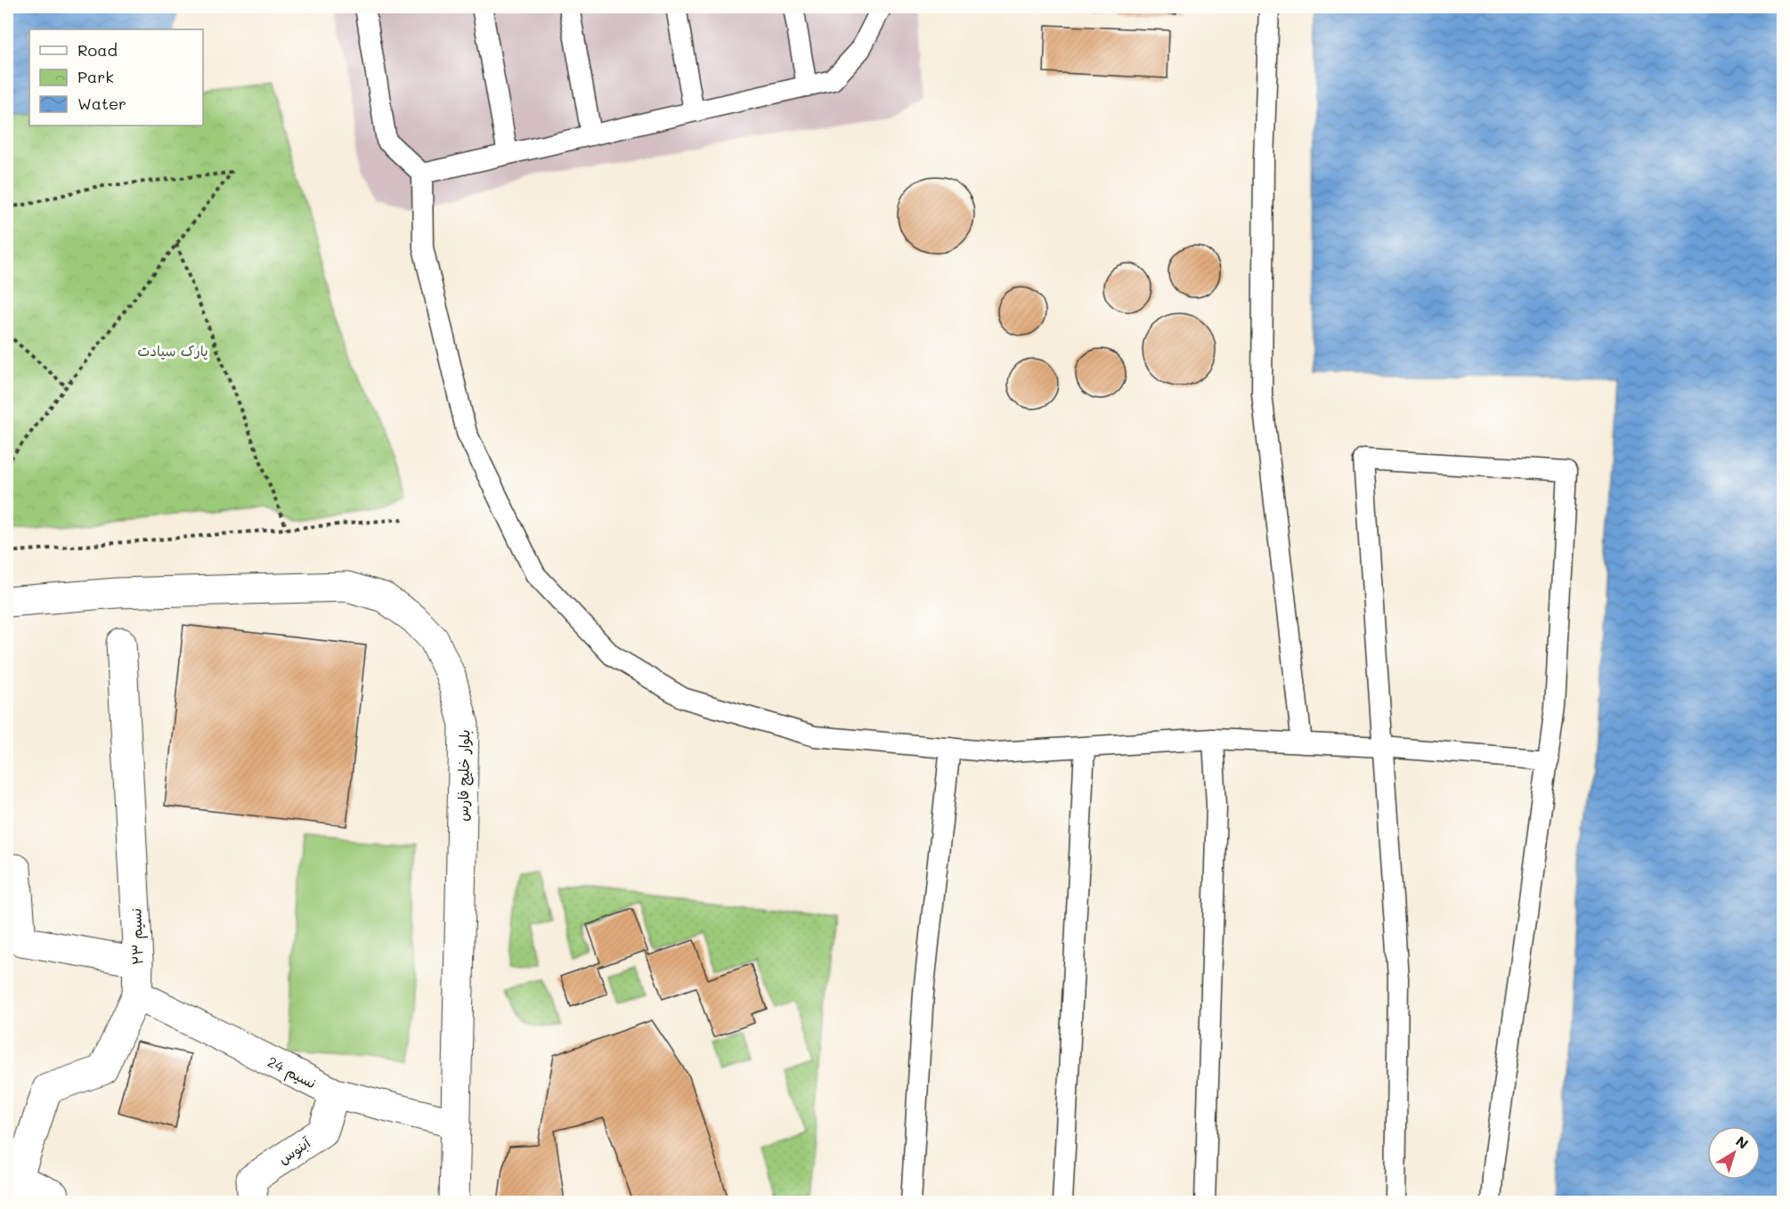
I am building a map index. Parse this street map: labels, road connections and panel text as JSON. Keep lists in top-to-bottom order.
{
  "streets": {
    "street": [
      "بلوار خلیج فارس",
      "نسیم ۲۳",
      "نسیم 24",
      "آبنوس"
    ]
  },
  "crossings": [
    ["بلوار خلیج فارس", "نسیم 24"],
    ["نسیم ۲۳", "نسیم 24"],
    ["نسیم 24", "آبنوس"]
  ],
  "parks": ["پارک سیادت"],
  "legend": ["Road", "Park", "Water"],
  "north": "top right"
}
